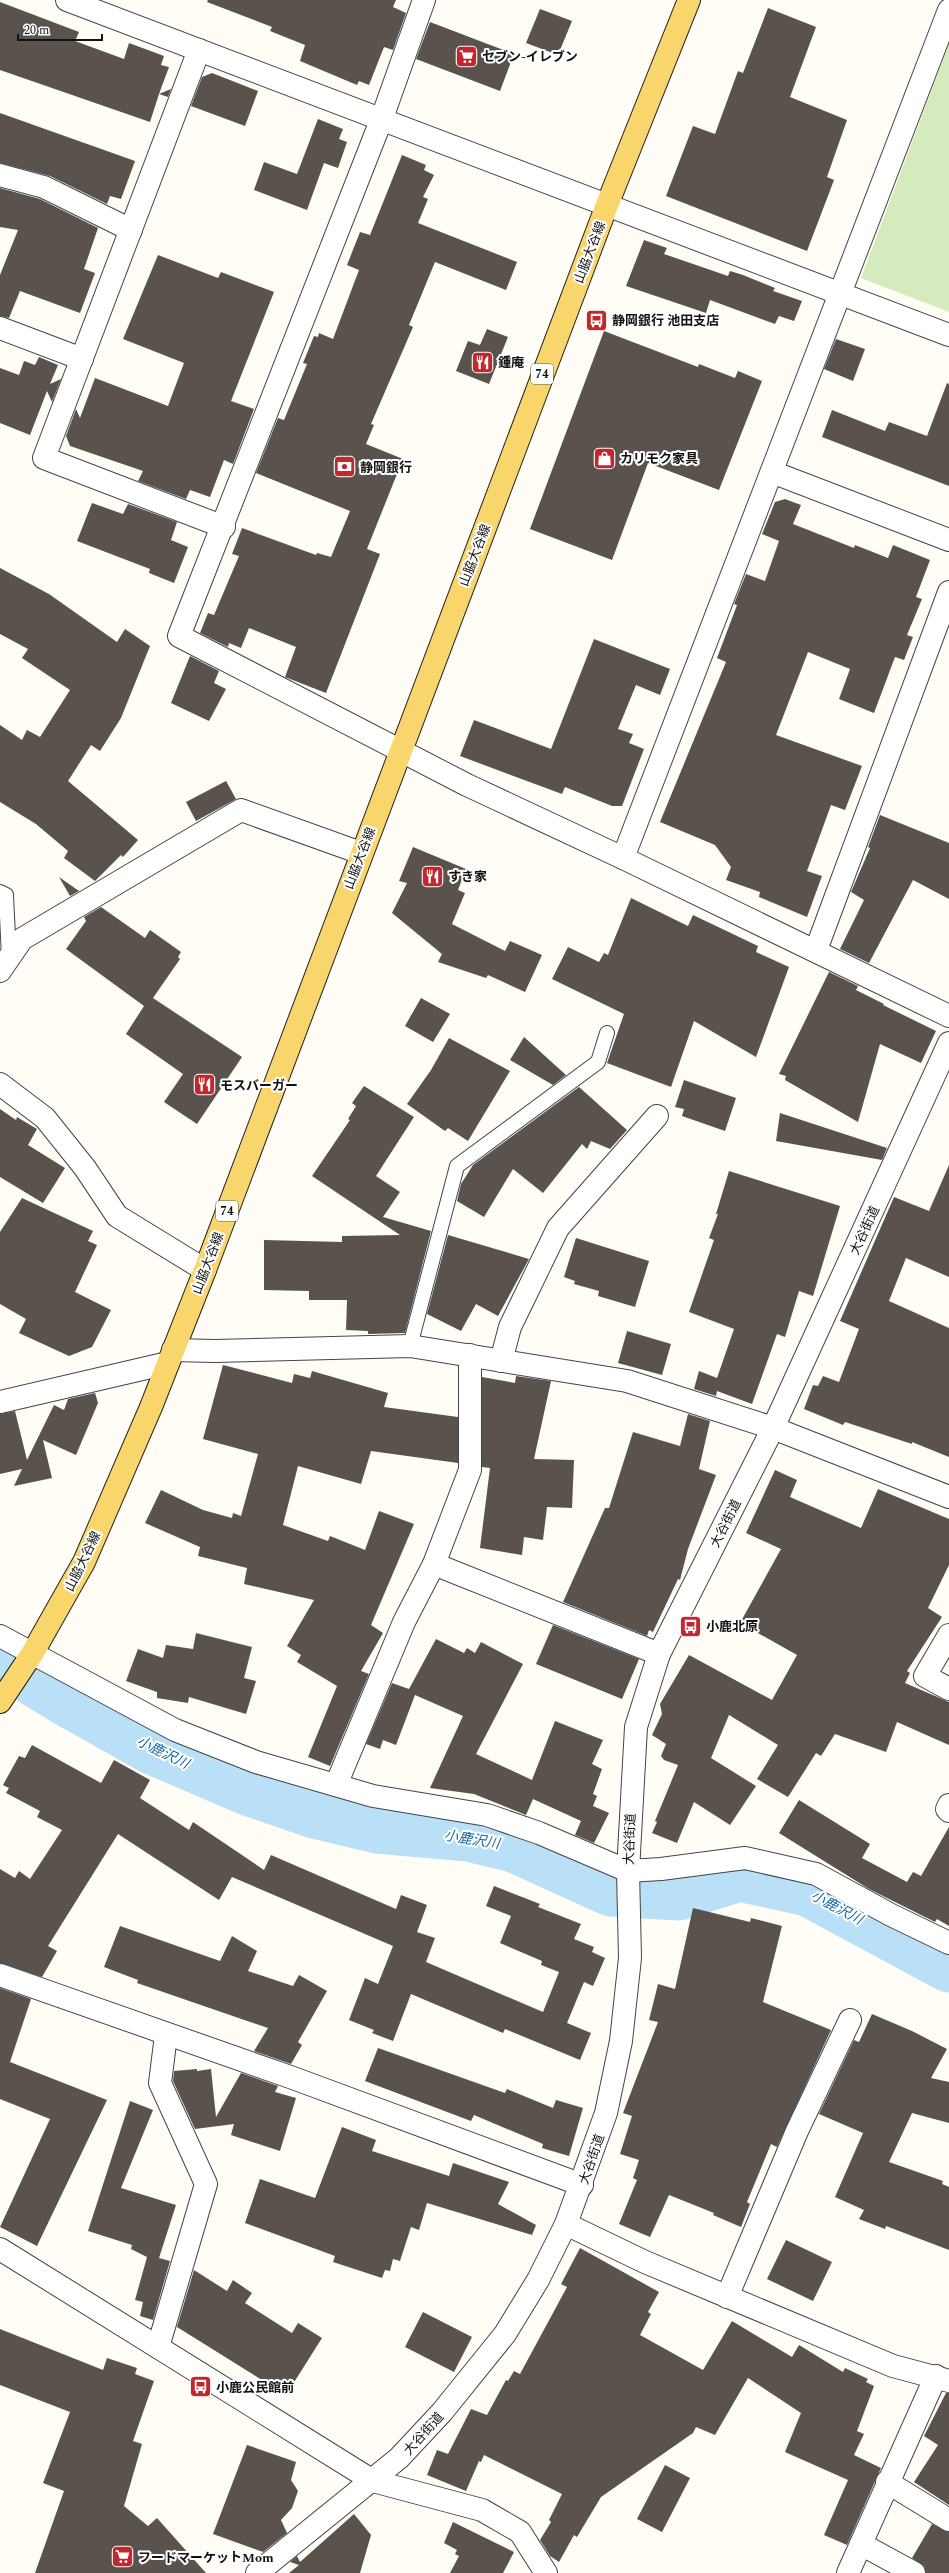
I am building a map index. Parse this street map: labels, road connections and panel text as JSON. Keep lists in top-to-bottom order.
{
  "streets": {
    "main road": ["山脇大谷線", "74"],
    "street": ["大谷街道"]
  },
  "water": ["小鹿沢川"],
  "places": {
    "supermarket": ["セブン-イレブン", "フードマーケットMom"],
    "bus stop": ["静岡銀行 池田支店", "小鹿北原", "小鹿公民館前"],
    "restaurant": ["鍾庵", "すき家", "モスバーガー"],
    "shop": ["カリモク家具"],
    "bank": ["静岡銀行"]
  },
  "scale_bar": "20 m"
}
